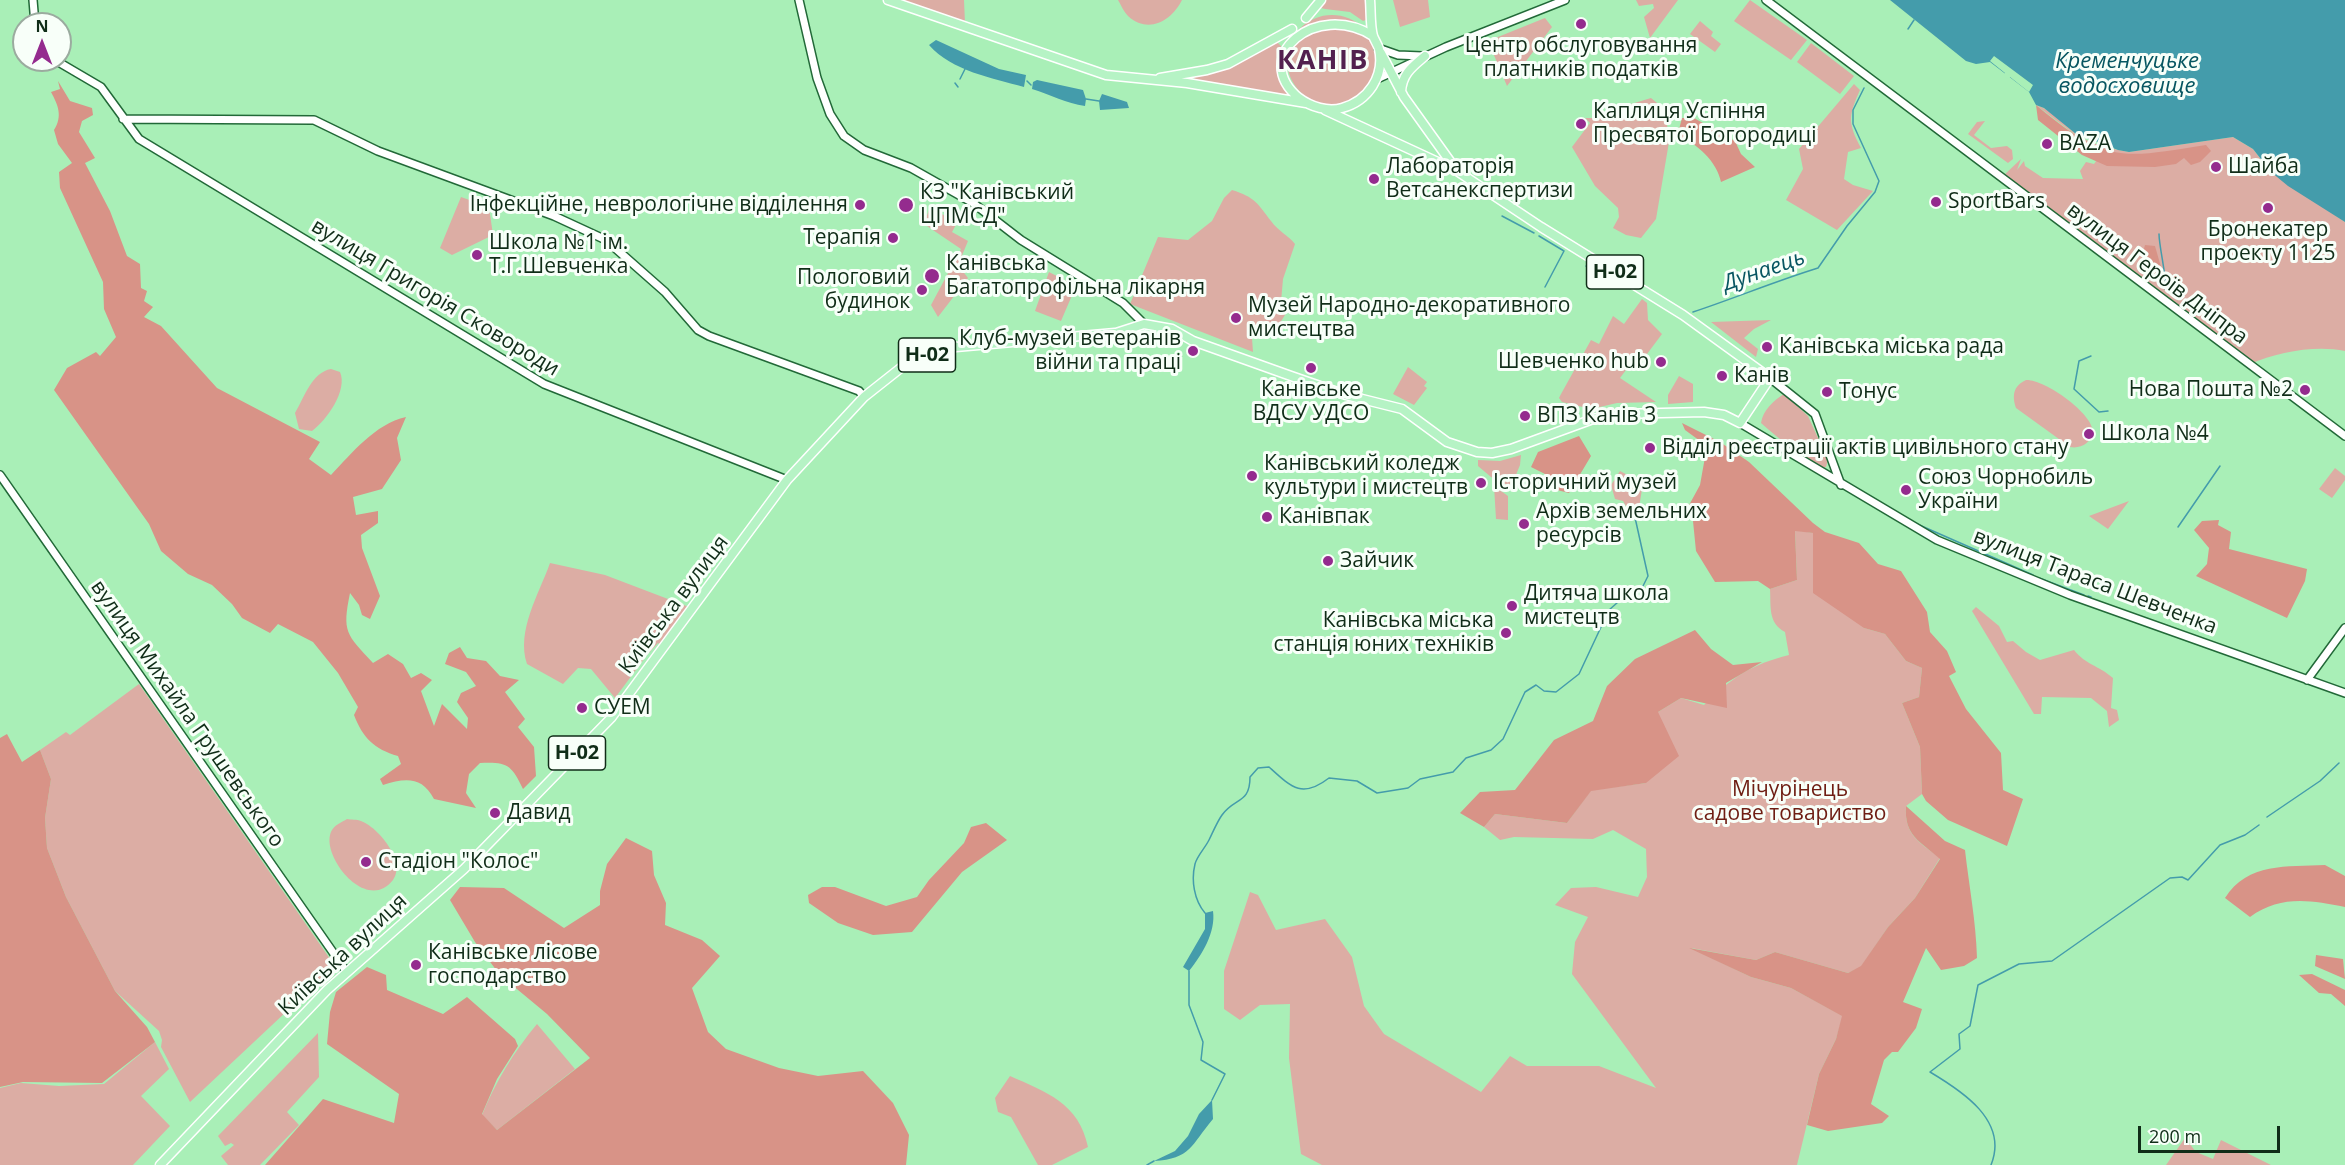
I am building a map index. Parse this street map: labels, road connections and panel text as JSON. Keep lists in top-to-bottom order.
{
  "streets": {
    "main road": ["Н-02", "вулиця Тараса Шевченка", "Київська вулиця"],
    "street": ["вулиця Героїв Дніпра", "вулиця Григорія Сковороди", "вулиця Михайла Грушевського"]
  },
  "crossings": [
    ["вулиця Григорія Сковороди", "Київська вулиця"],
    ["вулиця Тараса Шевченка", "Київська вулиця"],
    ["Київська вулиця", "вулиця Михайла Грушевського"]
  ],
  "districts": ["КАНІВ"],
  "water": ["Кременчуцьке водосховище", "Дунаець"],
  "parks": ["Мічурінець садове товариство"],
  "places": [
    "Центр обслуговування платників податків",
    "Каплиця Успіння Пресвятої Богородиці",
    "BAZA",
    "Шайба",
    "Лабораторія Ветсанекспертизи",
    "SportBars",
    "Інфекційне, неврологічне відділення",
    "КЗ \"Канівський ЦПМСД\"",
    "Бронекатер проекту 1125",
    "Терапія",
    "Школа №1 ім. Т.Г.Шевченка",
    "Канівська Багатопрофільна лікарня",
    "Пологовий будинок",
    "Музей Народно-декоративного мистецтва",
    "Канівська міська рада",
    "Клуб-музей ветеранів війни та праці",
    "Шевченко hub",
    "Канівське ВДСУ УДСО",
    "Канів",
    "Нова Пошта №2",
    "Тонус",
    "ВПЗ Канів 3",
    "Школа №4",
    "Відділ реєстрації актів цивільного стану",
    "Канівський коледж культури і мистецтв",
    "Історичний музей",
    "Союз Чорнобиль України",
    "Канівпак",
    "Архів земельних ресурсів",
    "Зайчик",
    "Дитяча школа мистецтв",
    "Канівська міська станція юних техніків",
    "СУЕМ",
    "Давид",
    "Стадіон \"Колос\"",
    "Канівське лісове господарство"
  ],
  "scale_bar": "200 m",
  "north": "top"
}
